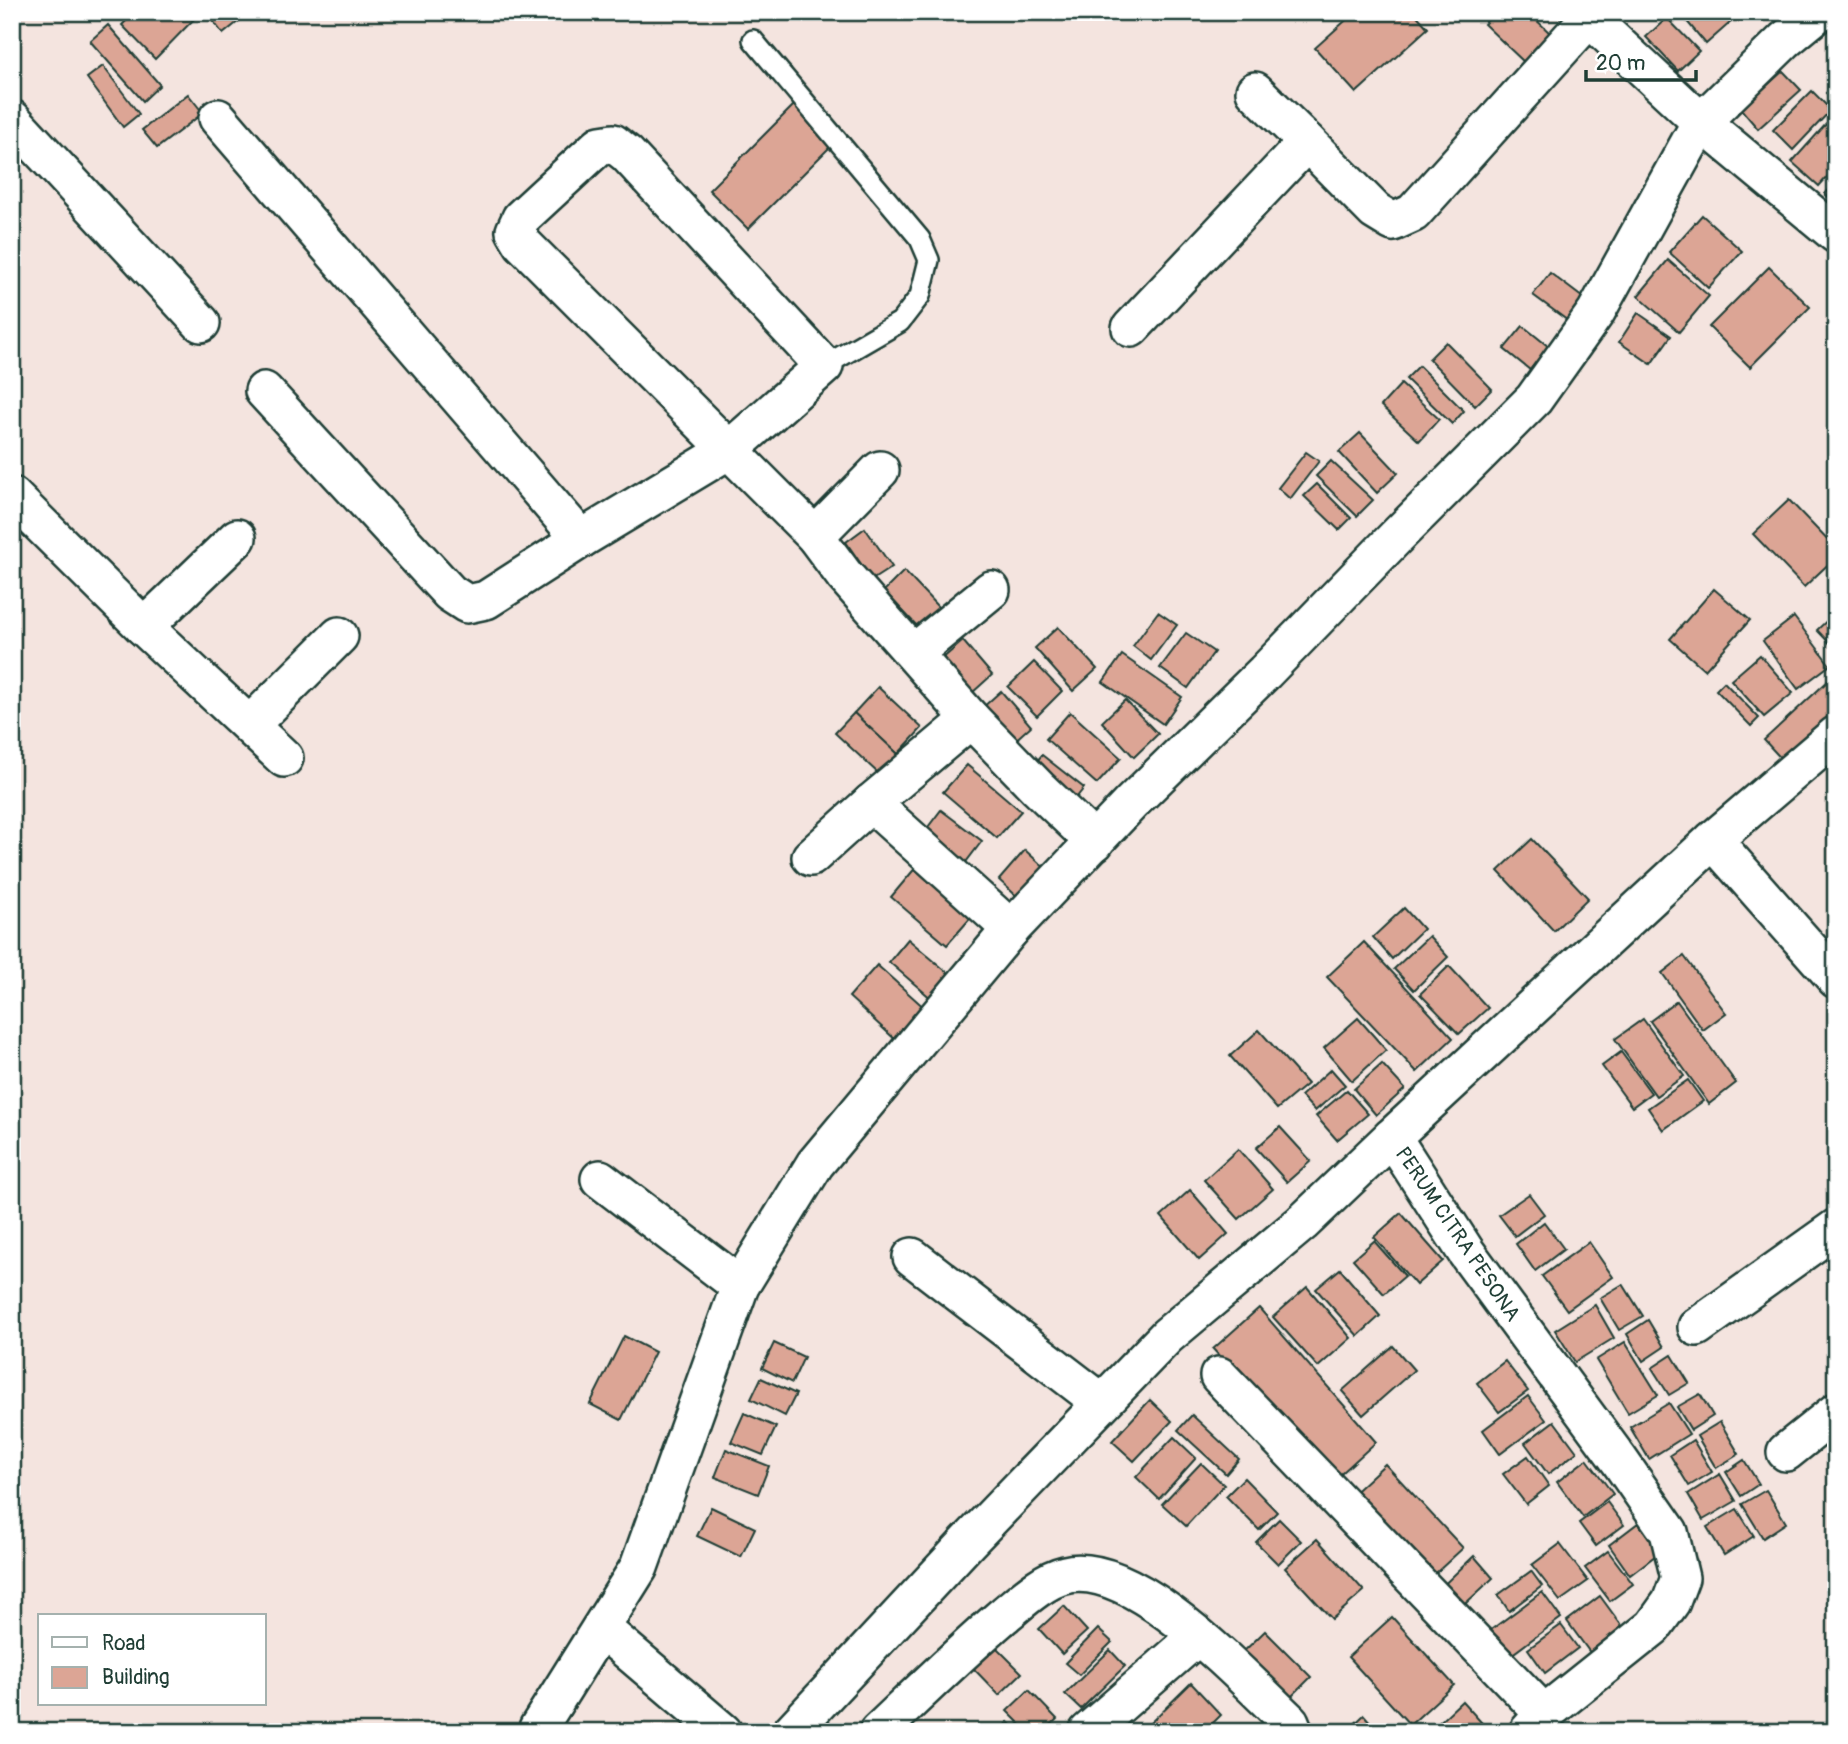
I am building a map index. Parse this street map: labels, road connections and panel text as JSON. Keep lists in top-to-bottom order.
{
  "streets": {
    "street": ["PERUM CITRA PESONA"]
  },
  "legend": ["Road", "Building"],
  "scale_bar": "20 m"
}
